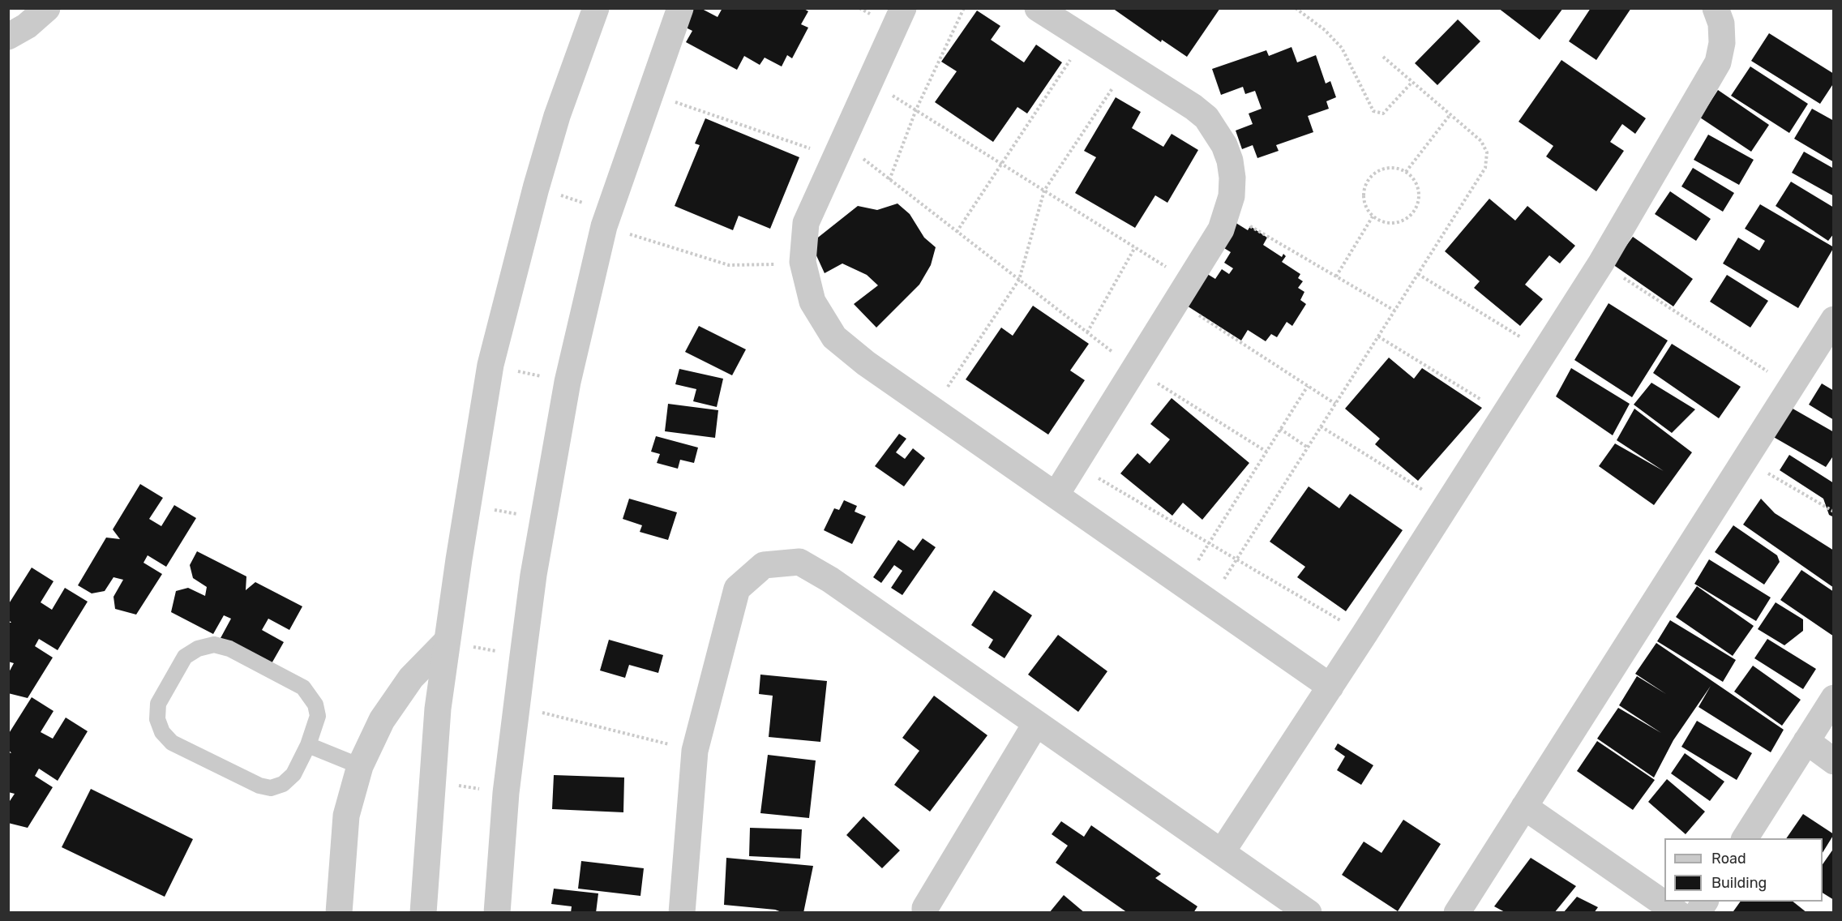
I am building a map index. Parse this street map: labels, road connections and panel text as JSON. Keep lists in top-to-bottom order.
{
  "legend": ["Road", "Building"]
}
